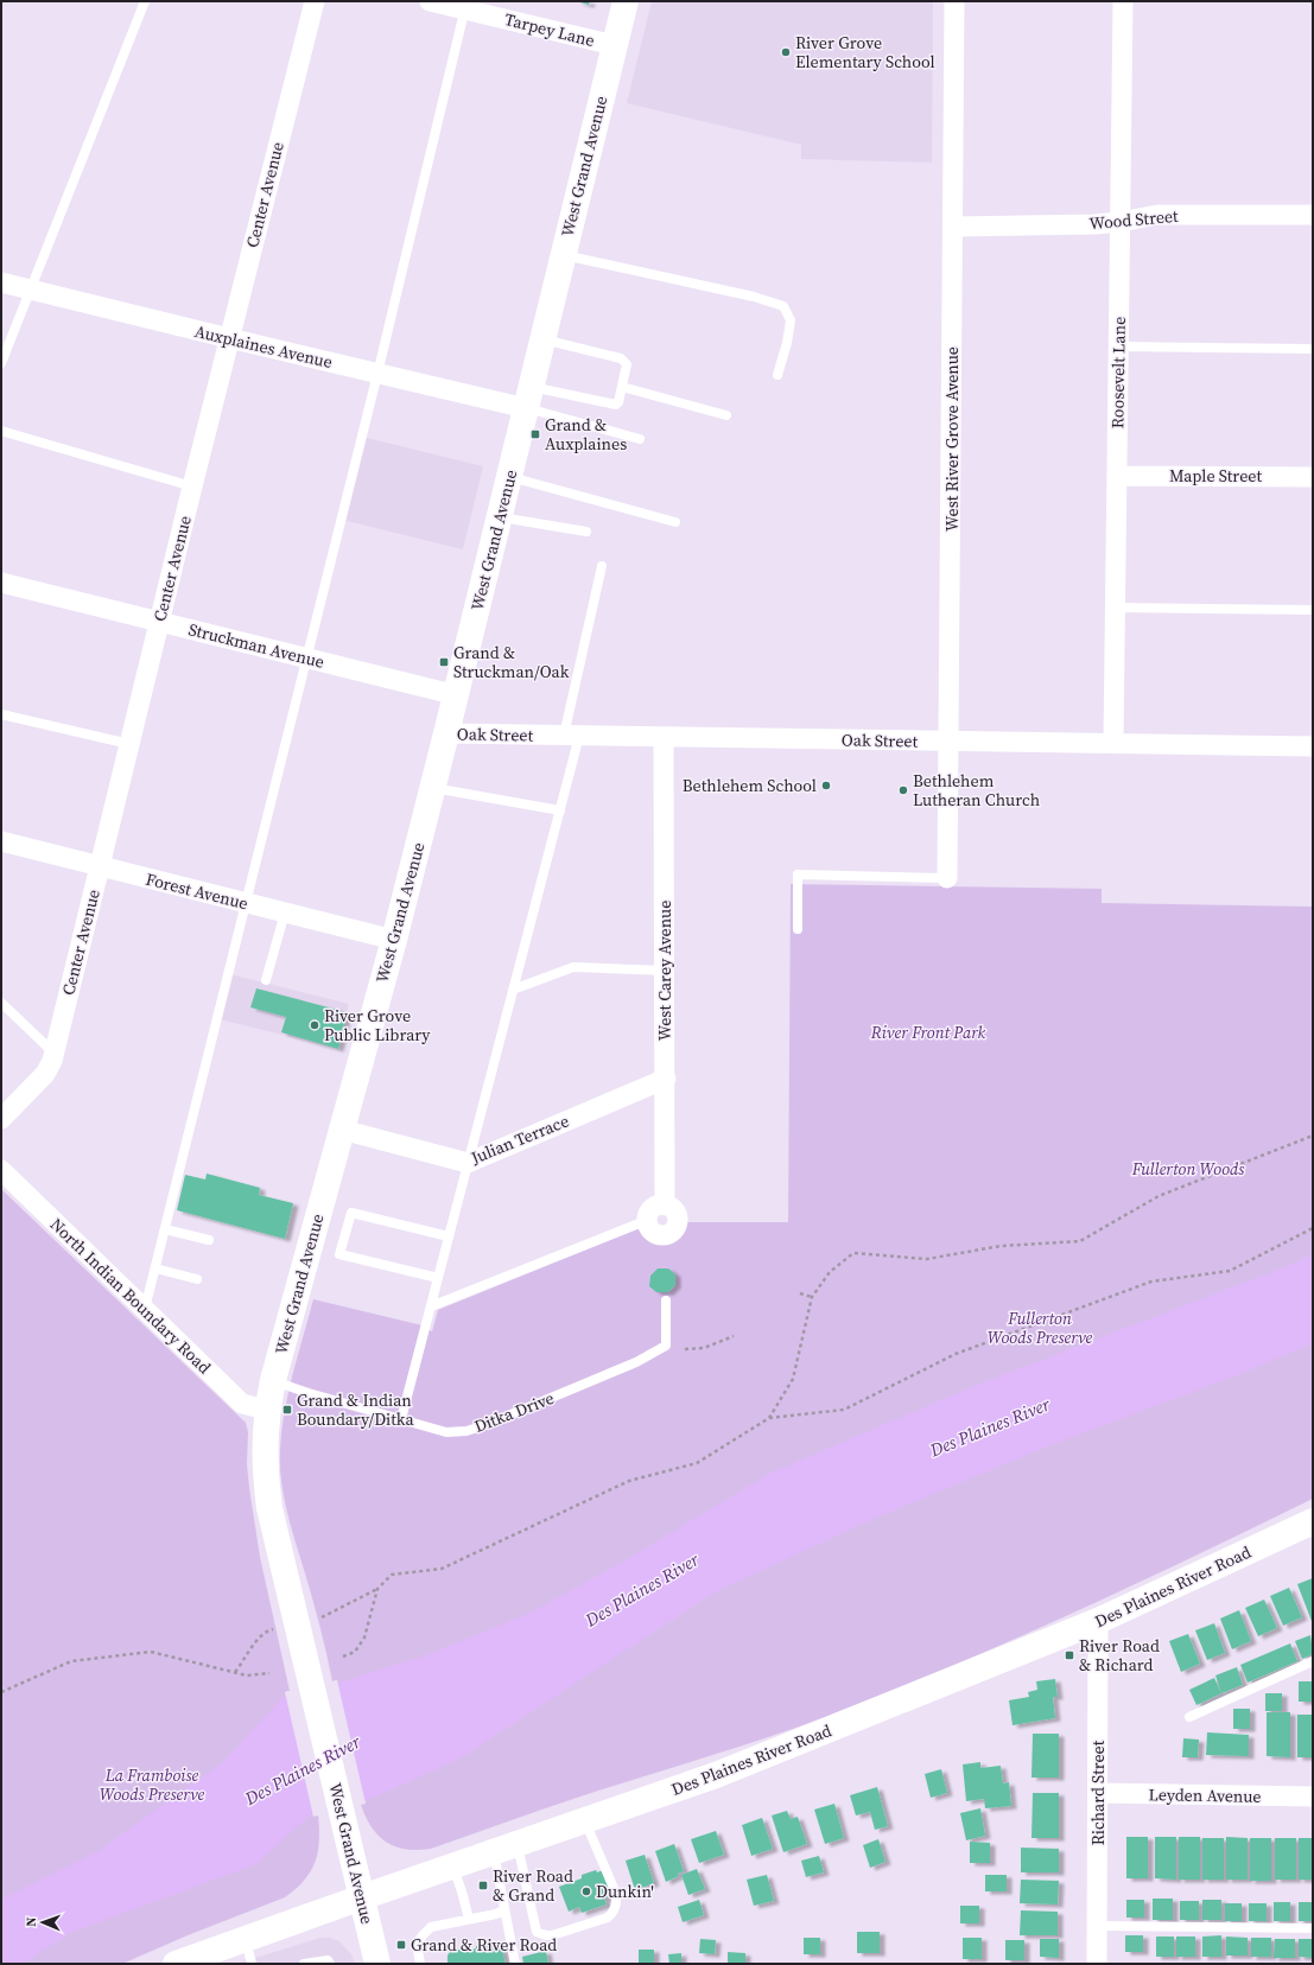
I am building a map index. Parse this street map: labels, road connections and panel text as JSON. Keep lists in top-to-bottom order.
{
  "streets": {
    "main road": ["West Grand Avenue", "Des Plaines River Road"],
    "street": [
      "Tarpey Lane",
      "Center Avenue",
      "Wood Street",
      "Auxplaines Avenue",
      "Roosevelt Lane",
      "West River Grove Avenue",
      "Maple Street",
      "Struckman Avenue",
      "Oak Street",
      "Forest Avenue",
      "West Carey Avenue",
      "Julian Terrace",
      "North Indian Boundary Road",
      "Richard Street",
      "Leyden Avenue"
    ],
    "lane": ["Ditka Drive"]
  },
  "crossings": [
    ["Tarpey Lane", "West Grand Avenue"],
    ["West Grand Avenue", "Auxplaines Avenue"],
    ["West Grand Avenue", "Struckman Avenue"],
    ["West Grand Avenue", "Oak Street"],
    ["West Grand Avenue", "Forest Avenue"],
    ["West Grand Avenue", "Julian Terrace"],
    ["West Grand Avenue", "North Indian Boundary Road"],
    ["West Grand Avenue", "Ditka Drive"],
    ["West Grand Avenue", "Des Plaines River Road"],
    ["Center Avenue", "Auxplaines Avenue"],
    ["Center Avenue", "Struckman Avenue"],
    ["Center Avenue", "Forest Avenue"],
    ["Wood Street", "Roosevelt Lane"],
    ["Wood Street", "West River Grove Avenue"],
    ["Roosevelt Lane", "Maple Street"],
    ["Roosevelt Lane", "Oak Street"],
    ["West River Grove Avenue", "Oak Street"],
    ["Oak Street", "West Carey Avenue"],
    ["West Carey Avenue", "Julian Terrace"],
    ["Des Plaines River Road", "Richard Street"],
    ["Richard Street", "Leyden Avenue"]
  ],
  "water": ["Des Plaines River"],
  "parks": [
    "River Front Park",
    "Fullerton Woods",
    "Fullerton Woods Preserve",
    "La Framboise Woods Preserve"
  ],
  "places": {
    "other": [
      "River Grove Elementary School",
      "Bethlehem School",
      "Bethlehem Lutheran Church",
      "River Grove Public Library",
      "Dunkin'"
    ],
    "transit": [
      "Grand & Auxplaines",
      "Grand & Struckman/Oak",
      "Grand & Indian Boundary/Ditka",
      "River Road & Richard",
      "River Road & Grand",
      "Grand & River Road"
    ]
  },
  "north": "left"
}
